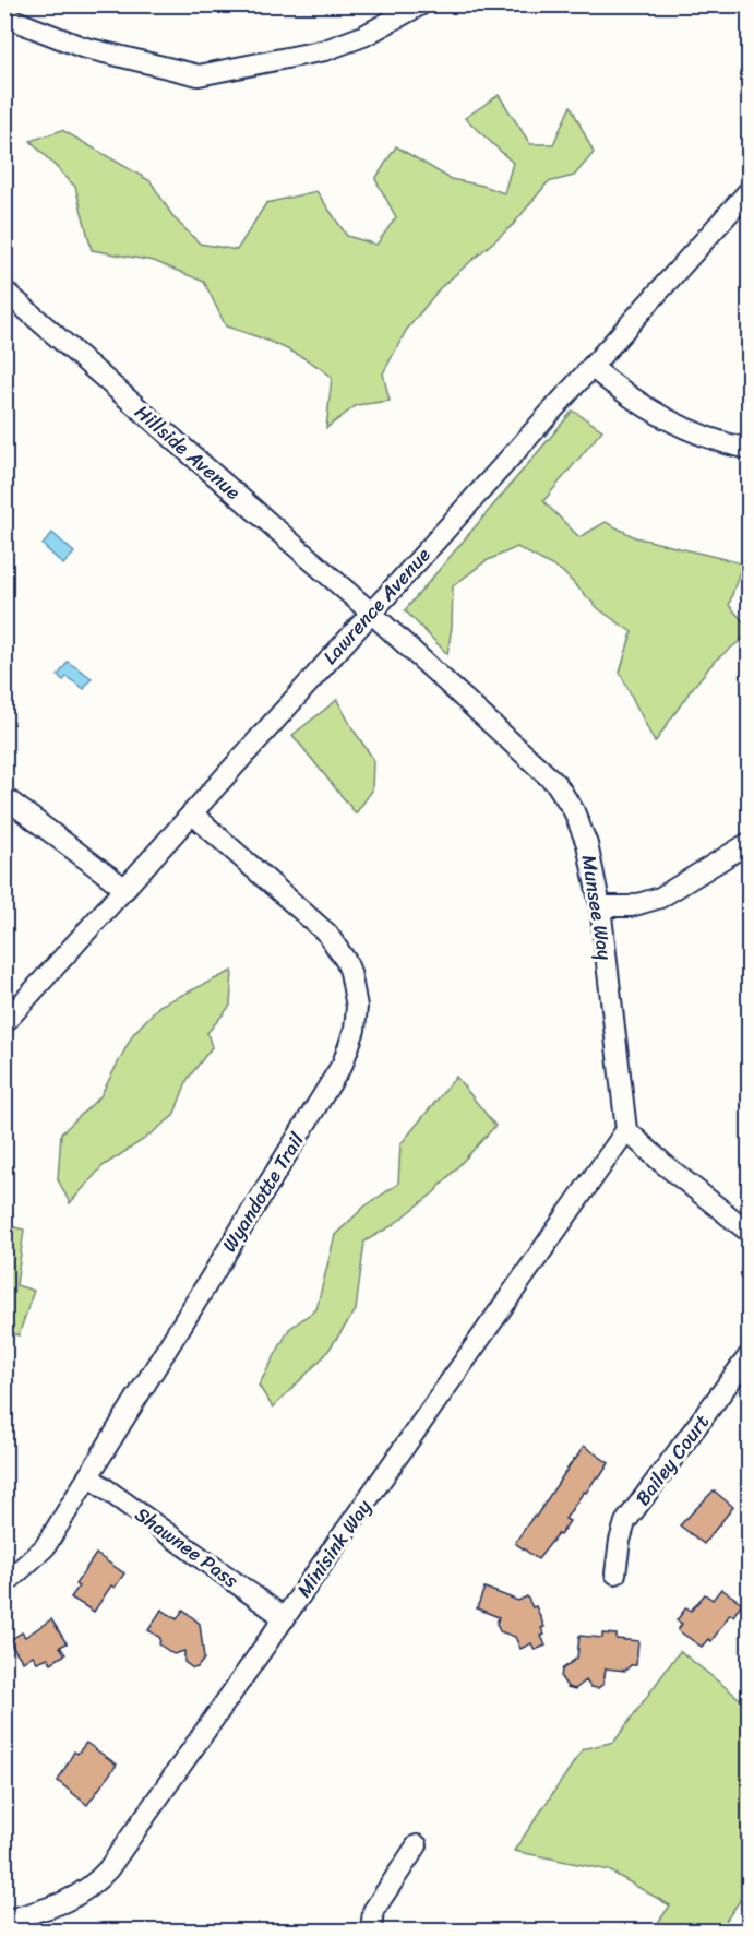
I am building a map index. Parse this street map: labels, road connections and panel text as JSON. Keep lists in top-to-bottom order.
{
  "streets": {
    "street": [
      "Hillside Avenue",
      "Lawrence Avenue",
      "Munsee Way",
      "Wyandotte Trail",
      "Bailey Court",
      "Shawnee Pass",
      "Minisink Way"
    ]
  },
  "crossings": [
    ["Hillside Avenue", "Lawrence Avenue"],
    ["Hillside Avenue", "Munsee Way"],
    ["Lawrence Avenue", "Munsee Way"],
    ["Lawrence Avenue", "Wyandotte Trail"],
    ["Munsee Way", "Minisink Way"],
    ["Wyandotte Trail", "Shawnee Pass"],
    ["Shawnee Pass", "Minisink Way"]
  ]
}
